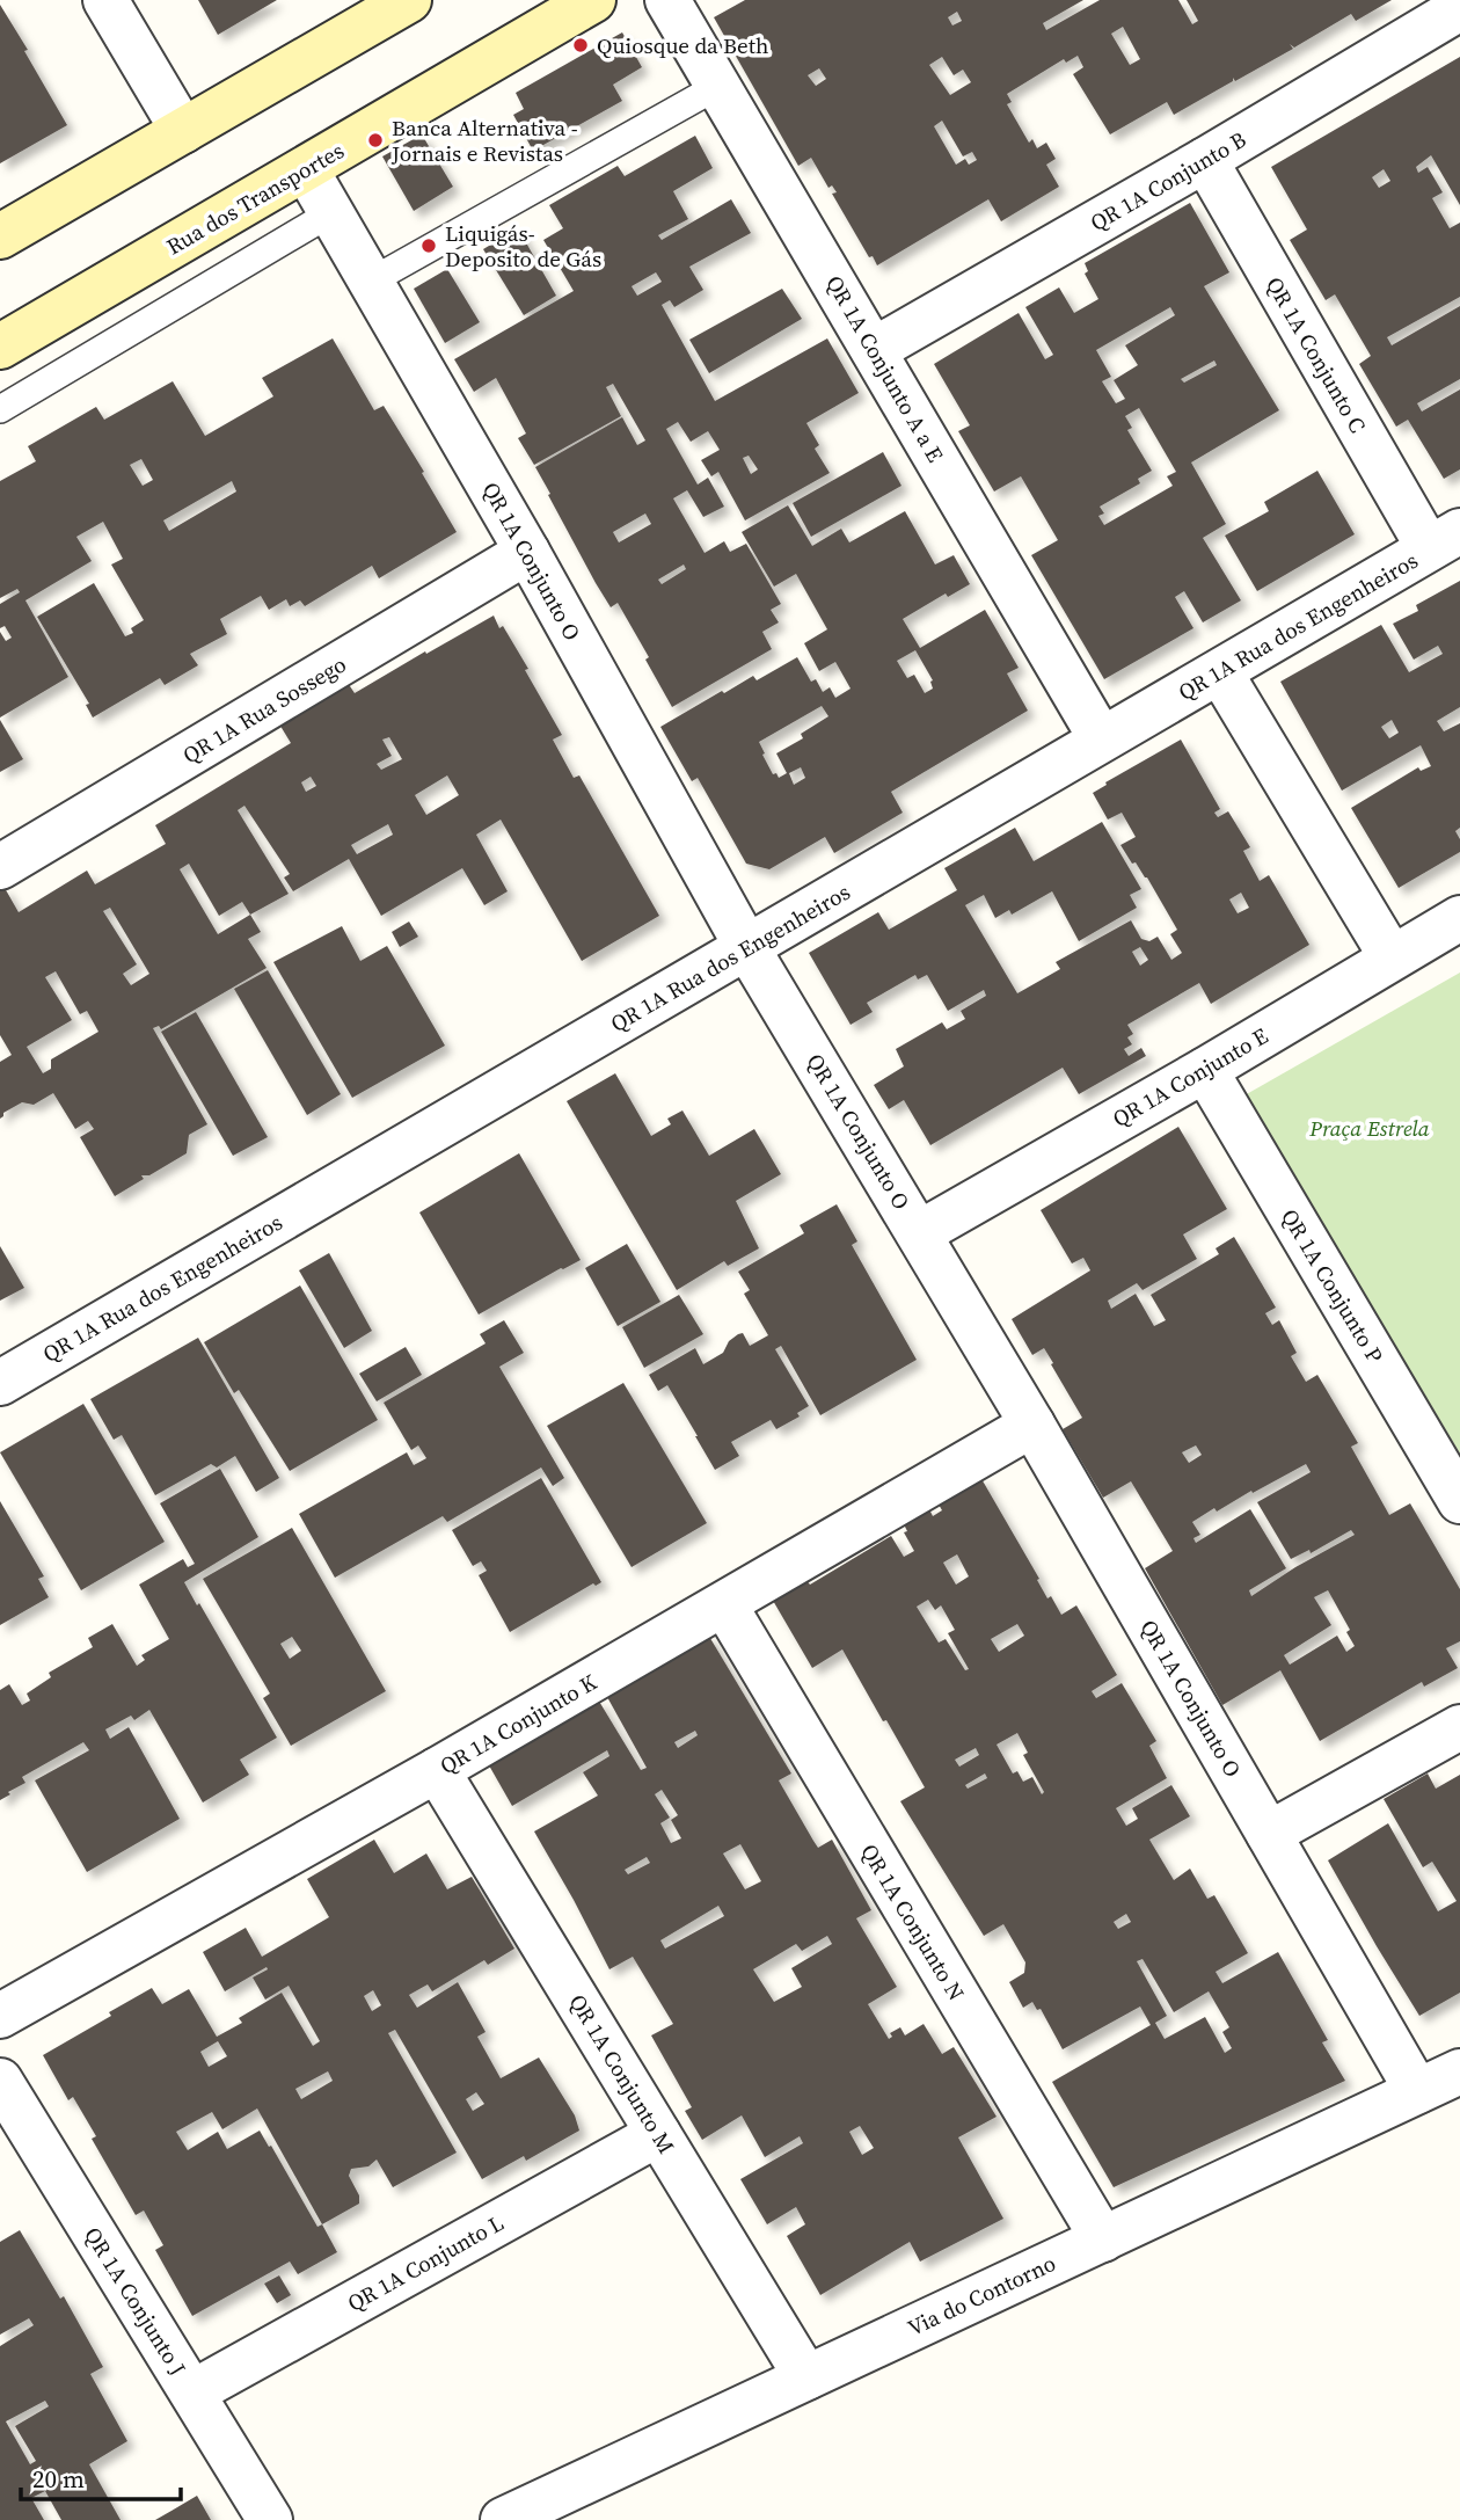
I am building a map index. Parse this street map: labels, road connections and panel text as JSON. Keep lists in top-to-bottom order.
{
  "streets": {
    "street": [
      "QR 1A Conjunto B",
      "Rua dos Transportes",
      "QR 1A Conjunto C",
      "QR 1A Conjunto A a E",
      "QR 1A Conjunto O",
      "QR 1A Rua dos Engenheiros",
      "QR 1A Rua Sossego",
      "QR 1A Conjunto E",
      "QR 1A Conjunto P",
      "QR 1A Conjunto K",
      "QR 1A Conjunto N",
      "QR 1A Conjunto M",
      "QR 1A Conjunto L",
      "Via do Contorno",
      "QR 1A Conjunto J"
    ]
  },
  "crossings": [
    ["QR 1A Conjunto B", "QR 1A Conjunto C"],
    ["QR 1A Conjunto B", "QR 1A Conjunto A a E"],
    ["Rua dos Transportes", "QR 1A Conjunto O"],
    ["QR 1A Conjunto C", "QR 1A Rua dos Engenheiros"],
    ["QR 1A Conjunto A a E", "QR 1A Rua dos Engenheiros"],
    ["QR 1A Conjunto O", "QR 1A Rua dos Engenheiros"],
    ["QR 1A Conjunto O", "QR 1A Rua Sossego"],
    ["QR 1A Conjunto O", "QR 1A Conjunto E"],
    ["QR 1A Conjunto O", "QR 1A Conjunto K"],
    ["QR 1A Conjunto O", "Via do Contorno"],
    ["QR 1A Conjunto E", "QR 1A Conjunto P"],
    ["QR 1A Conjunto K", "QR 1A Conjunto N"],
    ["QR 1A Conjunto K", "QR 1A Conjunto M"],
    ["QR 1A Conjunto N", "Via do Contorno"],
    ["QR 1A Conjunto M", "QR 1A Conjunto L"],
    ["QR 1A Conjunto M", "Via do Contorno"],
    ["QR 1A Conjunto L", "QR 1A Conjunto J"]
  ],
  "parks": ["Praça Estrela"],
  "places": ["Quiosque da Beth", "Banca Alternativa - Jornais e Revistas", "Liquigás- Deposito de Gás"],
  "scale_bar": "20 m"
}
